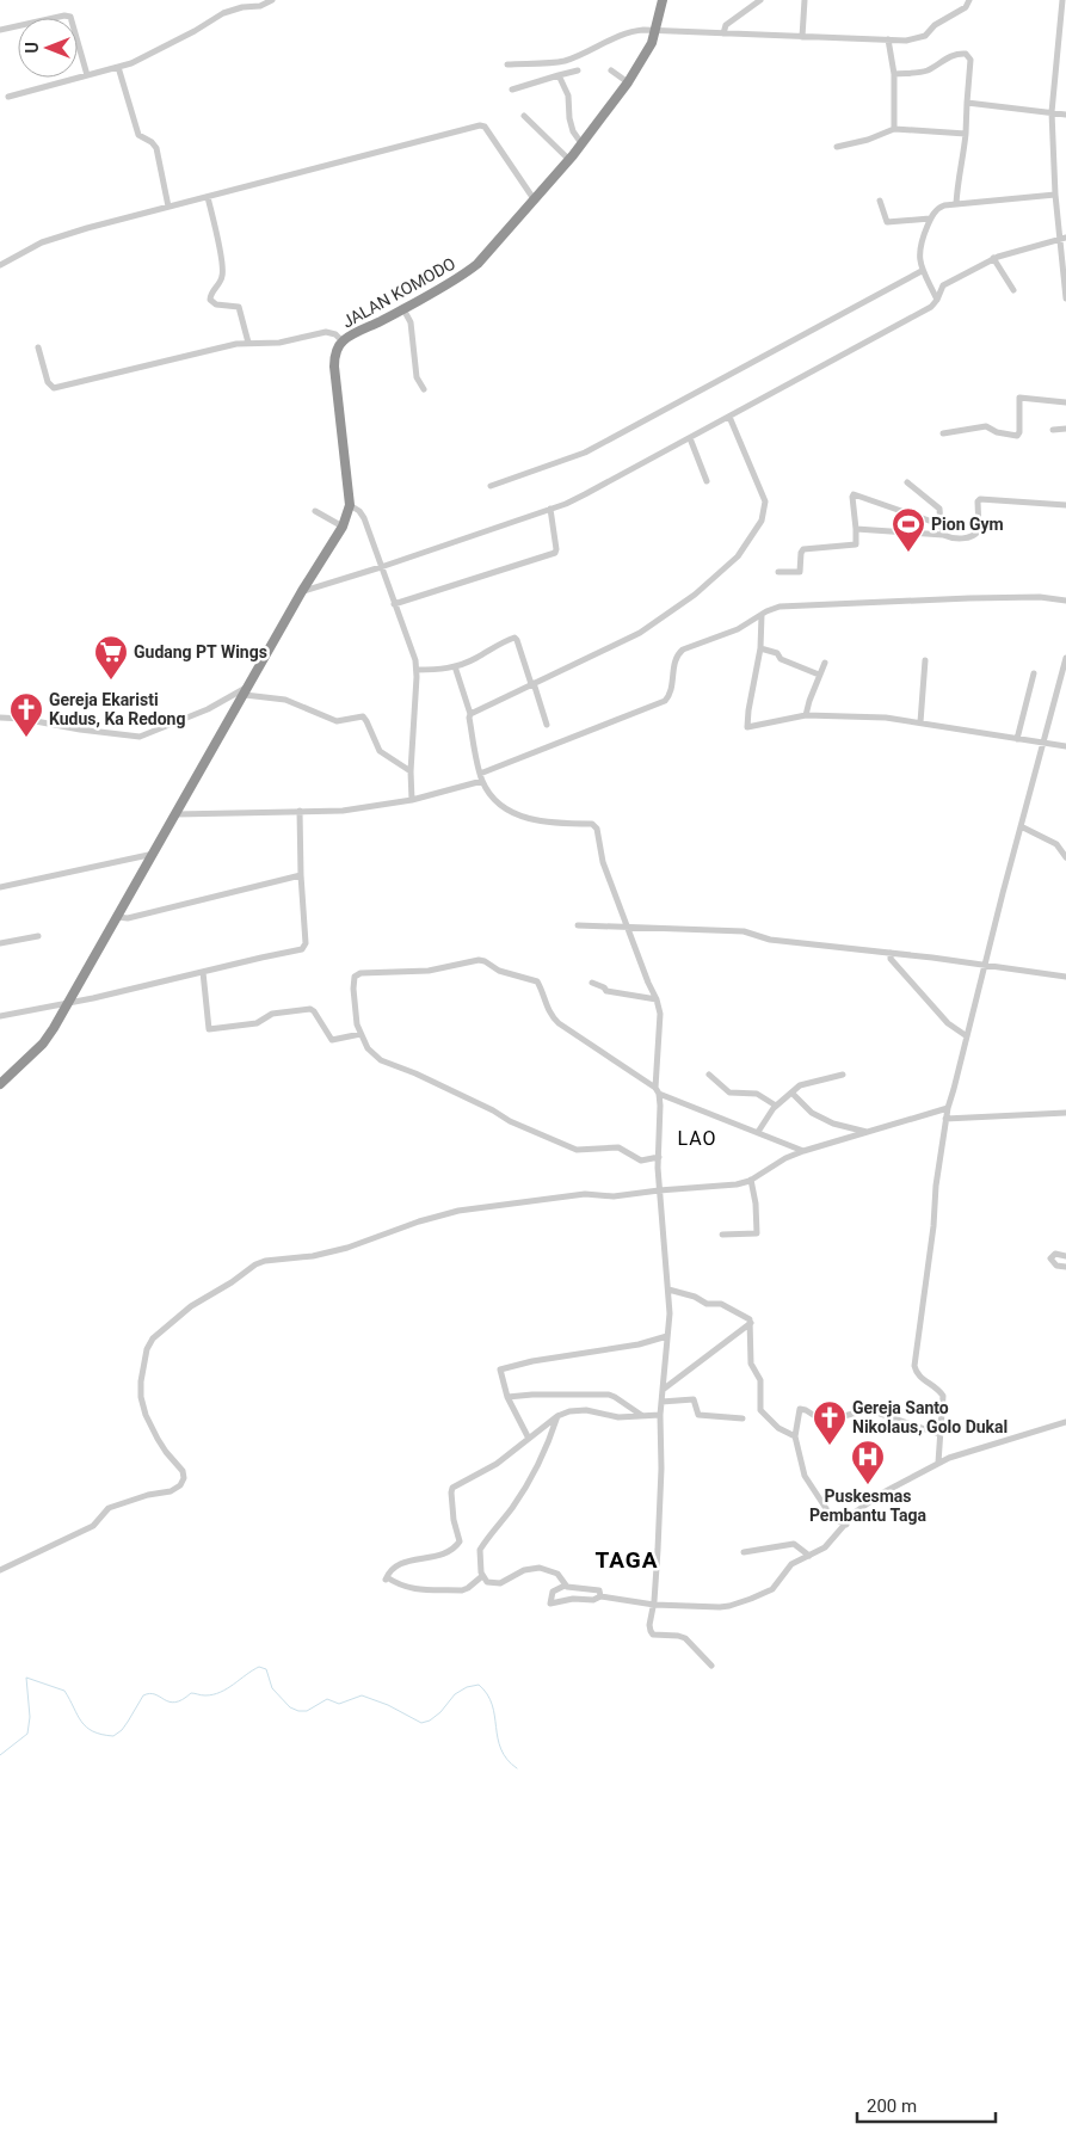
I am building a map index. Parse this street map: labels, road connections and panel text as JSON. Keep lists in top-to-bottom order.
{
  "streets": {
    "highway": ["JALAN KOMODO"]
  },
  "districts": ["LAO", "TAGA"],
  "places": {
    "sports": ["Pion Gym"],
    "supermarket": ["Gudang PT Wings"],
    "church": ["Gereja Ekaristi Kudus, Ka Redong", "Gereja Santo Nikolaus, Golo Dukal"],
    "hospital": ["Puskesmas Pembantu Taga"]
  },
  "scale_bar": "200 m",
  "north": "left"
}
